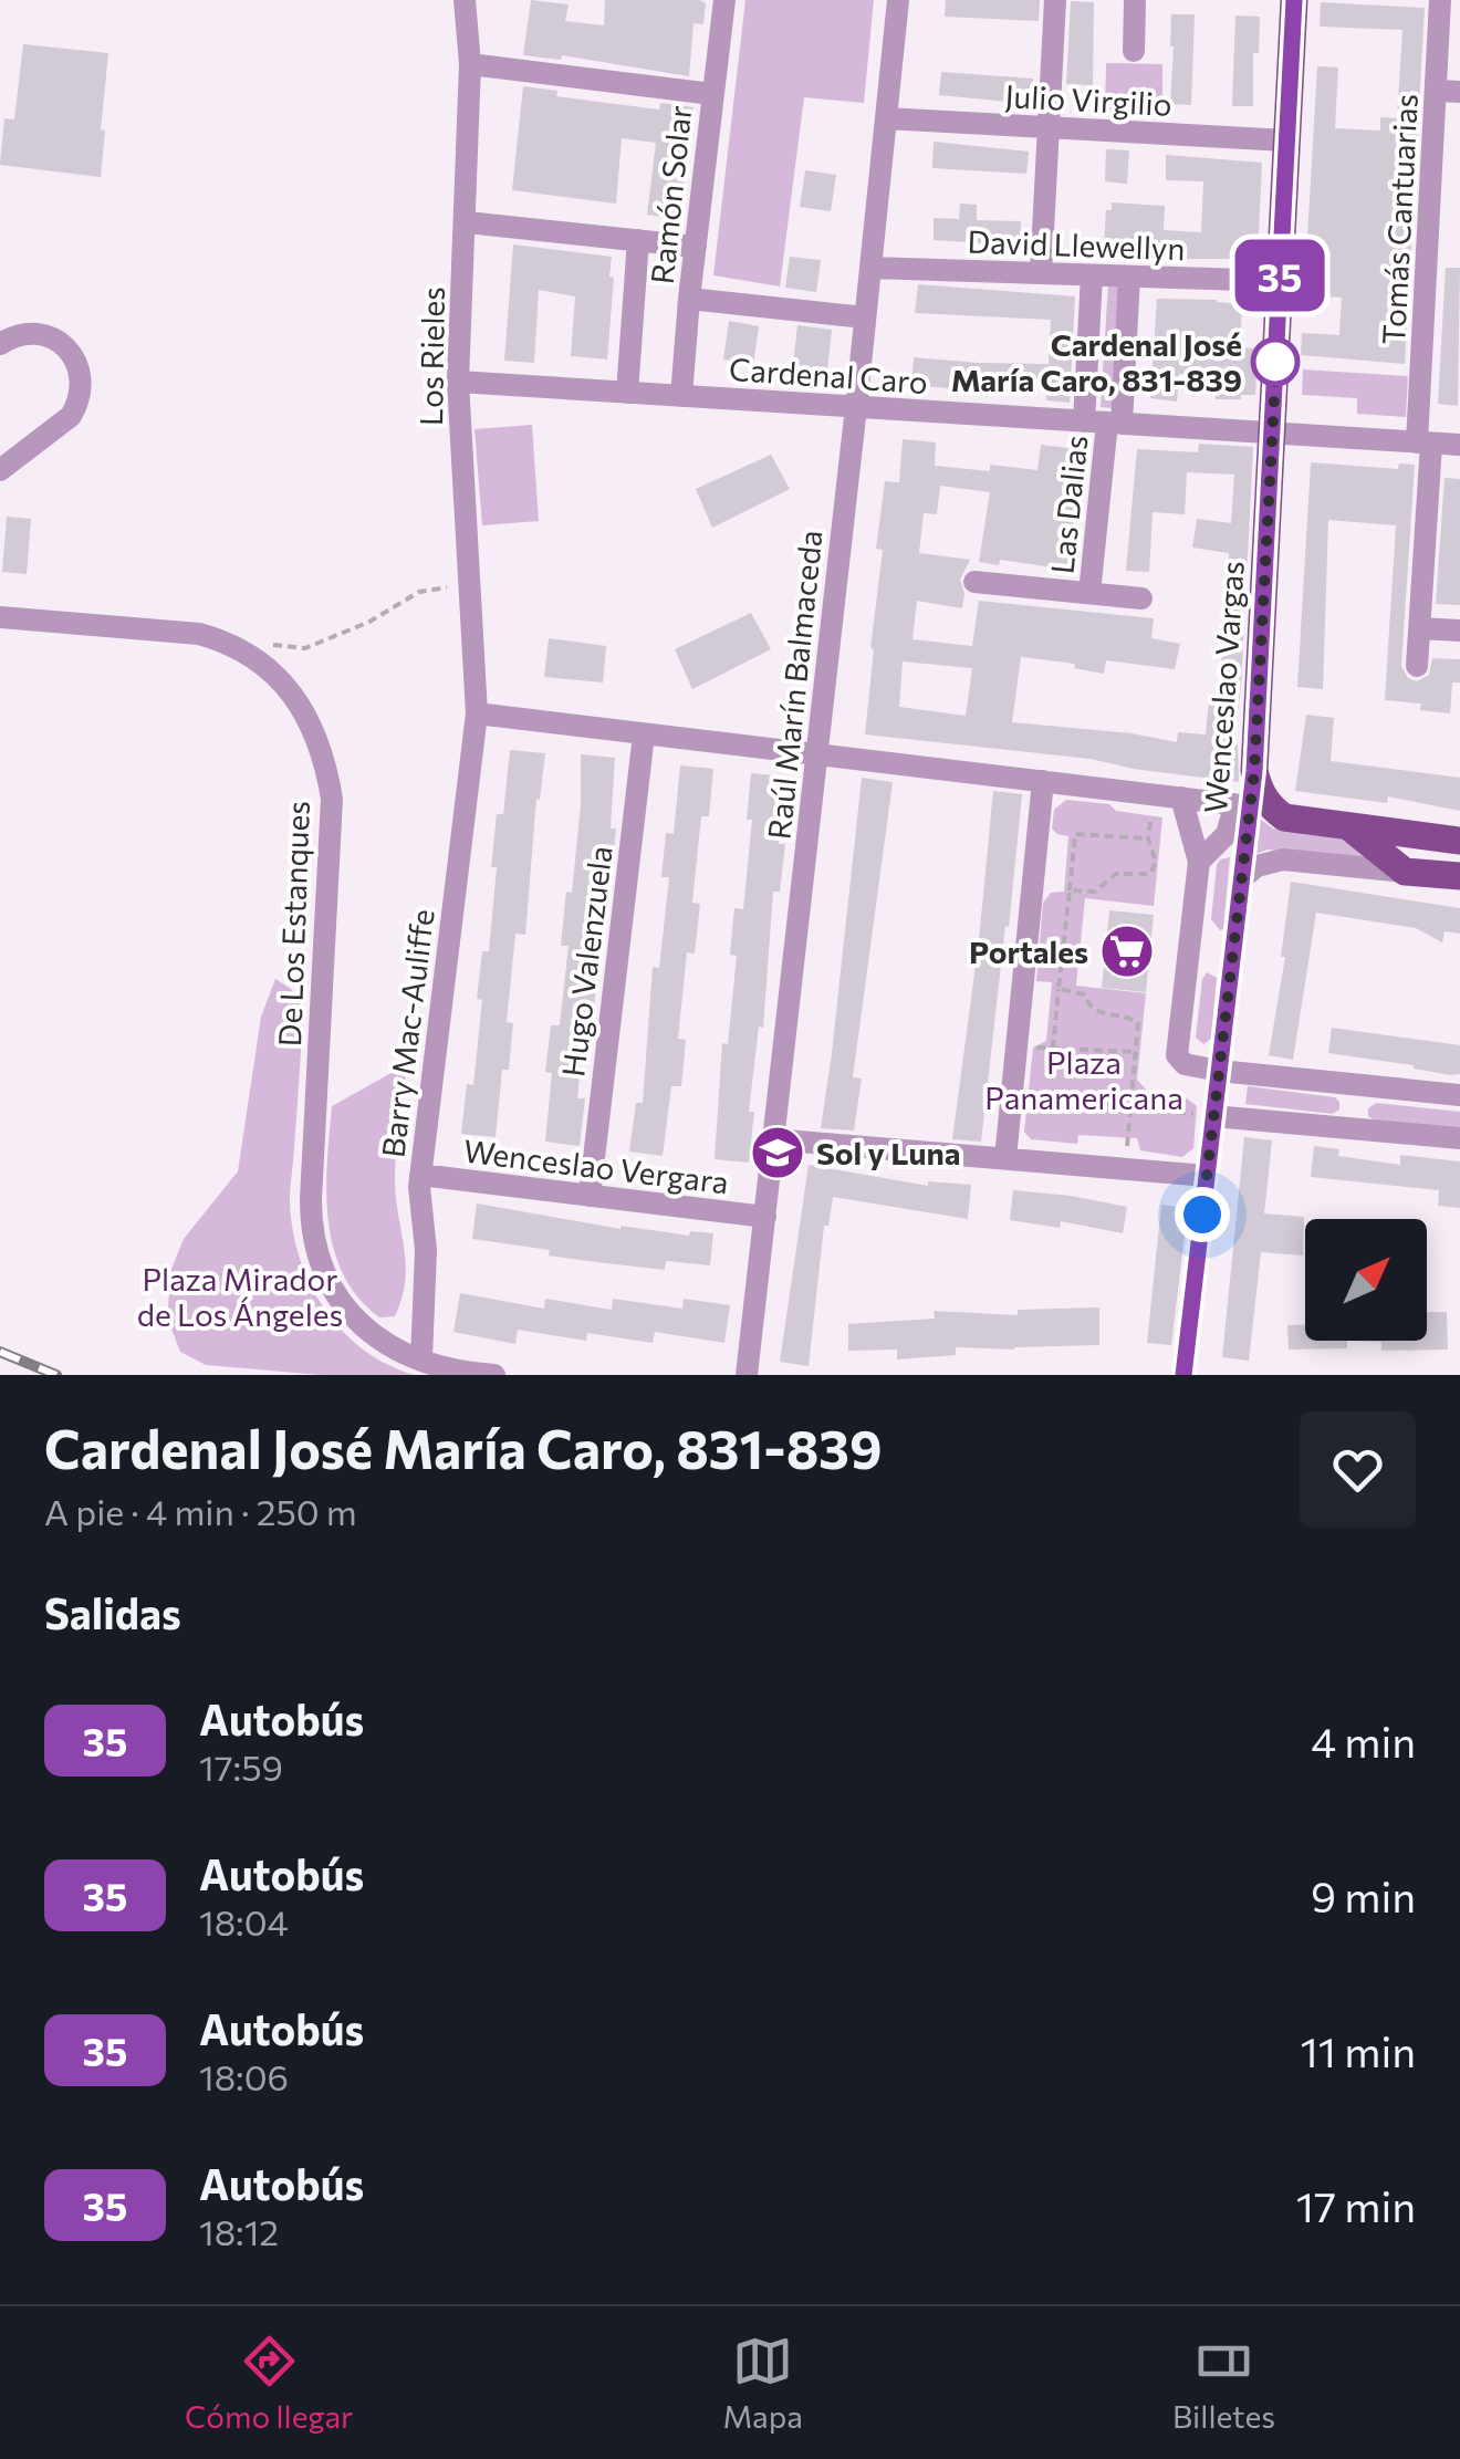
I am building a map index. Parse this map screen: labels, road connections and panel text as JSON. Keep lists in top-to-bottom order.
{
  "streets": {
    "main road": ["Wenceslao Vargas"],
    "street": [
      "Julio Virgilio",
      "Ramón Solar",
      "Tomás Cantuarias",
      "David Llewellyn",
      "Los Rieles",
      "Cardenal Caro",
      "Las Dalias",
      "Raúl Marín Balmaceda",
      "De Los Estanques",
      "Hugo Valenzuela",
      "Barry Mac-Auliffe",
      "Wenceslao Vergara"
    ]
  },
  "crossings": [
    ["Julio Virgilio", "Raúl Marín Balmaceda"],
    ["Julio Virgilio", "Wenceslao Vargas"],
    ["Ramón Solar", "Cardenal Caro"],
    ["Tomás Cantuarias", "Cardenal Caro"],
    ["David Llewellyn", "Raúl Marín Balmaceda"],
    ["David Llewellyn", "Wenceslao Vargas"],
    ["Los Rieles", "Cardenal Caro"],
    ["Los Rieles", "Barry Mac-Auliffe"],
    ["Cardenal Caro", "Las Dalias"],
    ["Cardenal Caro", "Raúl Marín Balmaceda"],
    ["Cardenal Caro", "Wenceslao Vargas"],
    ["Raúl Marín Balmaceda", "Wenceslao Vergara"],
    ["De Los Estanques", "Barry Mac-Auliffe"],
    ["Hugo Valenzuela", "Wenceslao Vergara"],
    ["Barry Mac-Auliffe", "Wenceslao Vergara"]
  ],
  "parks": ["Plaza Panamericana", "Plaza Mirador de Los Ángeles"],
  "places": {
    "other": ["Cardenal José María Caro, 831-839"],
    "supermarket": ["Portales"],
    "school or university": ["Sol y Luna"]
  },
  "lines": ["bus line 35"],
  "north": "top right",
  "page": {
    "on_map": "35",
    "heading": [
      ["Cardenal José María Caro, 831-839", "A pie · 4 min · 250 m"],
      "Salidas"
    ],
    "list": [
      {
        "mark": "35",
        "name": "Autobús",
        "note": "17:59",
        "value": "4 min"
      },
      {
        "mark": "35",
        "name": "Autobús",
        "note": "18:04",
        "value": "9 min"
      },
      {
        "mark": "35",
        "name": "Autobús",
        "note": "18:06",
        "value": "11 min"
      },
      {
        "mark": "35",
        "name": "Autobús",
        "note": "18:12",
        "value": "17 min"
      }
    ],
    "tabs": ["Cómo llegar", "Mapa", "Billetes"]
  }
}
